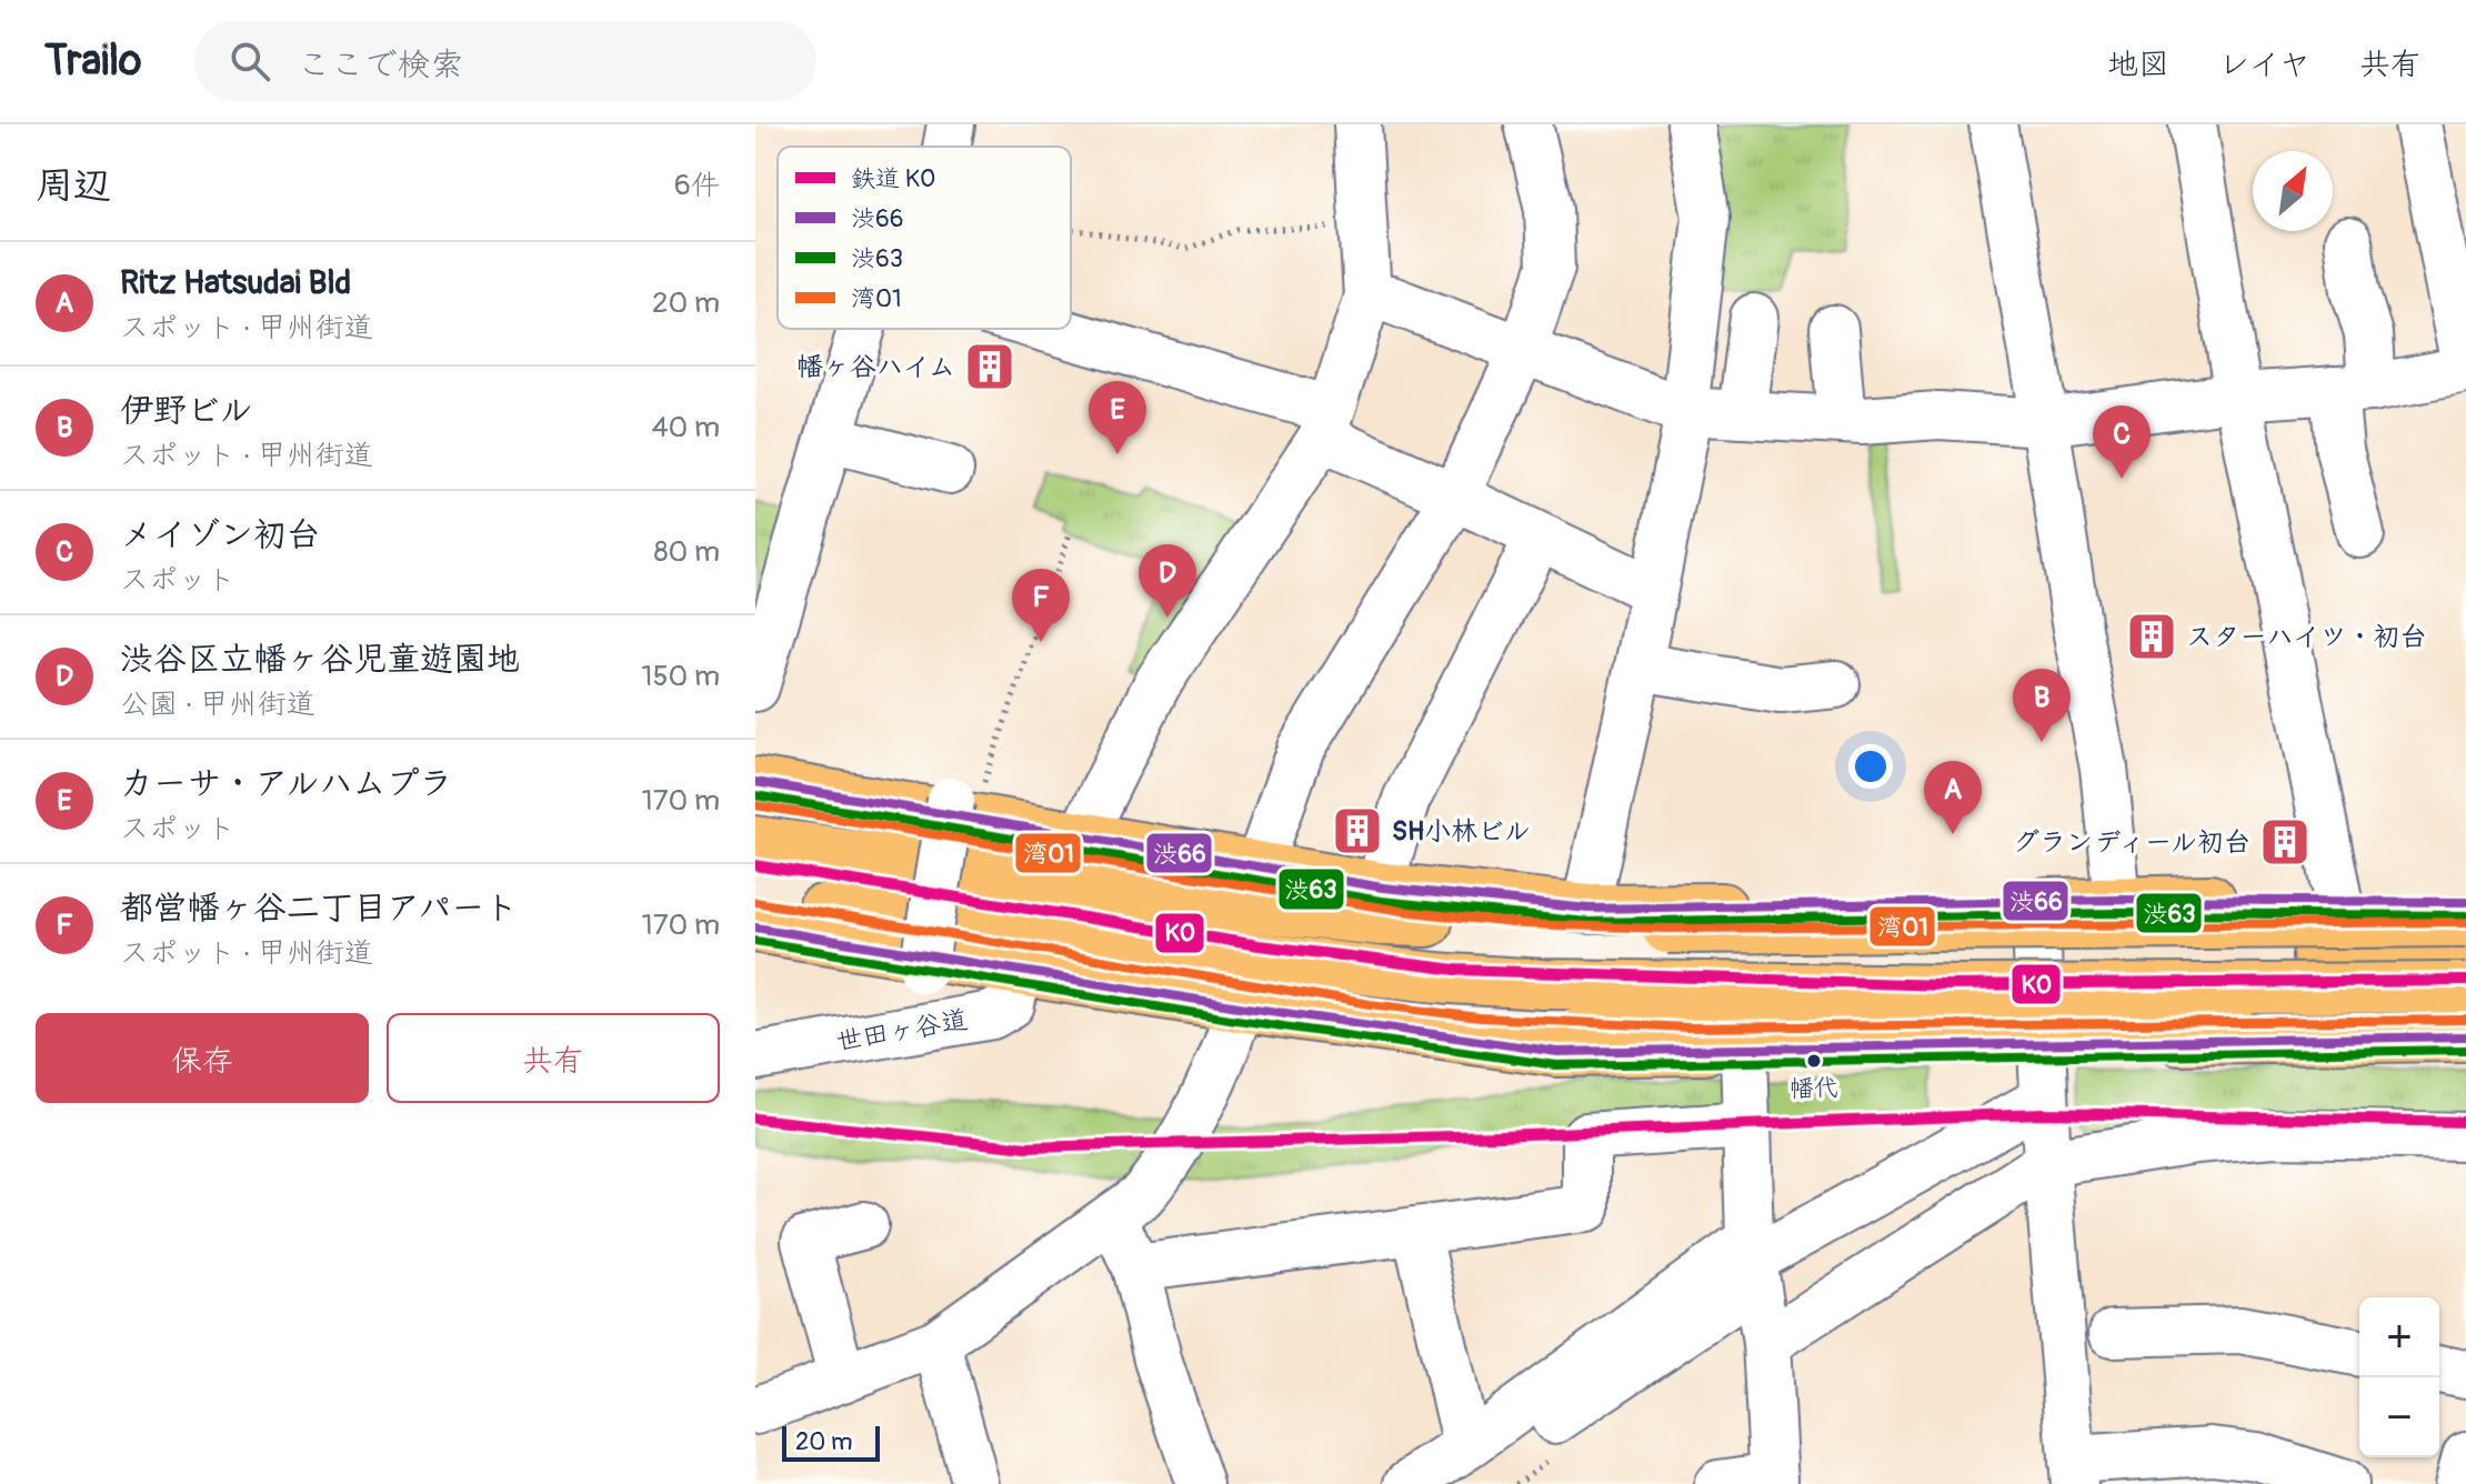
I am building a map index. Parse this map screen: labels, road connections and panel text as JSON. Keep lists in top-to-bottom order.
{
  "streets": {
    "street": ["世田ヶ谷道"]
  },
  "places": {
    "building": [
      "幡ヶ谷ハイム",
      "スターハイツ・初台",
      "SH小林ビル",
      "グランディール初台"
    ],
    "other": ["幡代"]
  },
  "lines": [
    "transit line 渋66",
    "transit line 渋63",
    "transit line 湾01",
    "rail line KO"
  ],
  "legend": [
    "鉄道 KO",
    "渋66",
    "渋63",
    "湾01"
  ],
  "scale_bar": "20 m",
  "north": "top right",
  "page": {
    "header": "Trailo",
    "search": "ここで検索",
    "nav": ["地図", "レイヤ", "共有"],
    "heading": ["周辺", "6件"],
    "list": [
      {
        "mark": "A",
        "name": "Ritz Hatsudai Bld",
        "note": "スポット · 甲州街道",
        "value": "20 m"
      },
      {
        "mark": "B",
        "name": "伊野ビル",
        "note": "スポット · 甲州街道",
        "value": "40 m"
      },
      {
        "mark": "C",
        "name": "メイゾン初台",
        "note": "スポット",
        "value": "80 m"
      },
      {
        "mark": "D",
        "name": "渋谷区立幡ヶ谷児童遊園地",
        "note": "公園 · 甲州街道",
        "value": "150 m"
      },
      {
        "mark": "E",
        "name": "カーサ・アルハムプラ",
        "note": "スポット",
        "value": "170 m"
      },
      {
        "mark": "F",
        "name": "都営幡ヶ谷二丁目アパート",
        "note": "スポット · 甲州街道",
        "value": "170 m"
      }
    ],
    "pins": [
      "E",
      "C",
      "D",
      "F",
      "B",
      "A"
    ],
    "buttons": ["保存", "共有"],
    "map_buttons": ["+", "−"],
    "scale": "20 m"
  }
}
